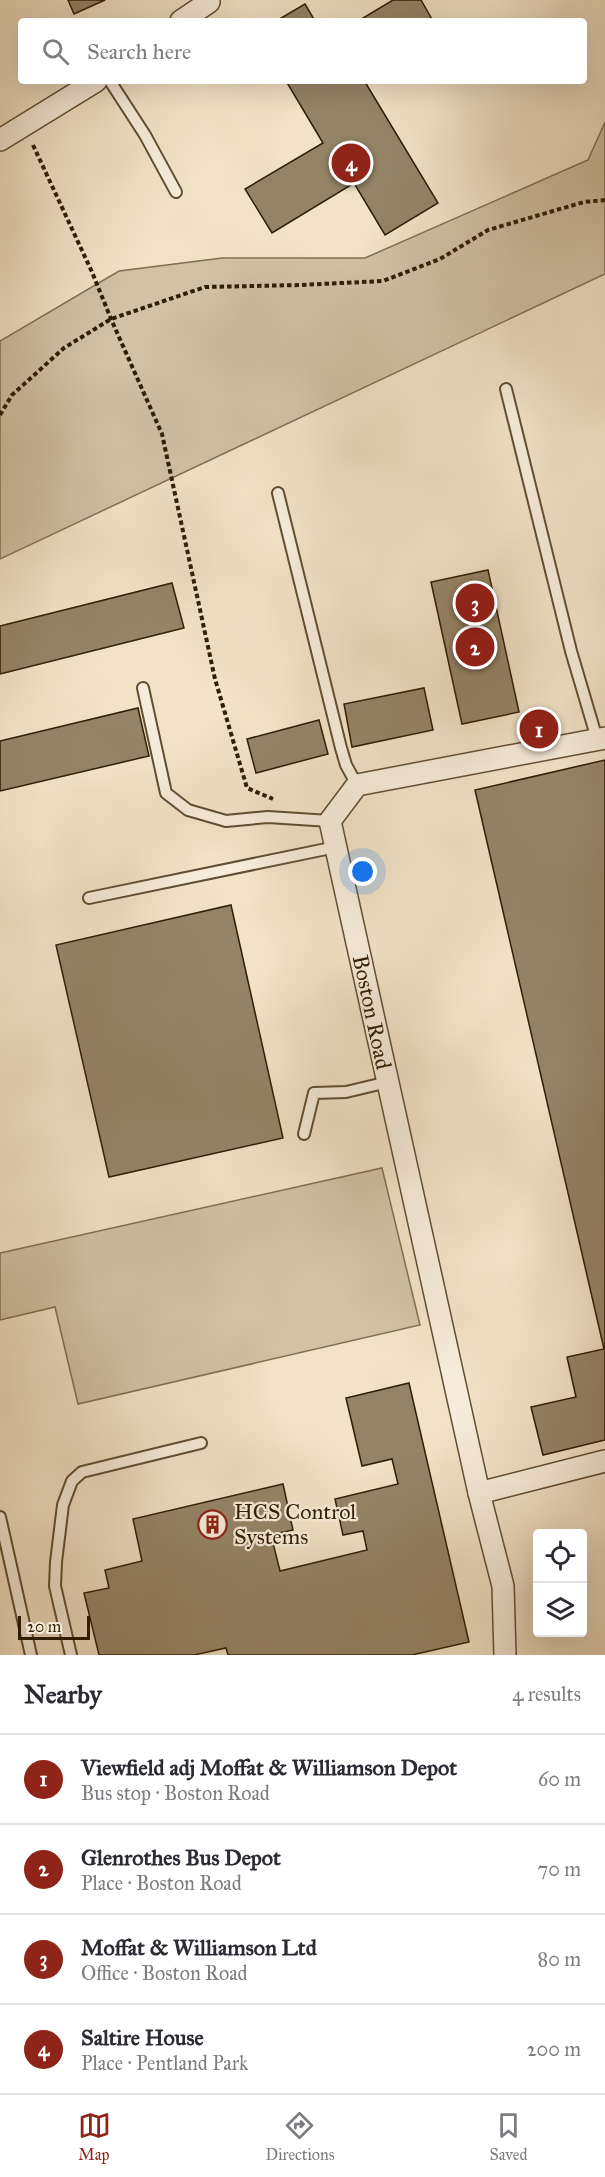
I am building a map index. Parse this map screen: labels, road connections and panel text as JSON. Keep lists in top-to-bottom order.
{
  "streets": {
    "street": ["Boston Road"]
  },
  "places": {
    "building": ["HCS Control Systems"]
  },
  "scale_bar": "20 m",
  "page": {
    "search": "Search here",
    "pins": [
      "4",
      "3",
      "2",
      "1"
    ],
    "scale": "20 m",
    "heading": ["Nearby", "4 results"],
    "list": [
      {
        "mark": "1",
        "name": "Viewfield adj Moffat & Williamson Depot",
        "note": "Bus stop · Boston Road",
        "value": "60 m"
      },
      {
        "mark": "2",
        "name": "Glenrothes Bus Depot",
        "note": "Place · Boston Road",
        "value": "70 m"
      },
      {
        "mark": "3",
        "name": "Moffat & Williamson Ltd",
        "note": "Office · Boston Road",
        "value": "80 m"
      },
      {
        "mark": "4",
        "name": "Saltire House",
        "note": "Place · Pentland Park",
        "value": "200 m"
      }
    ],
    "nav": ["Map", "Directions", "Saved"]
  }
}
